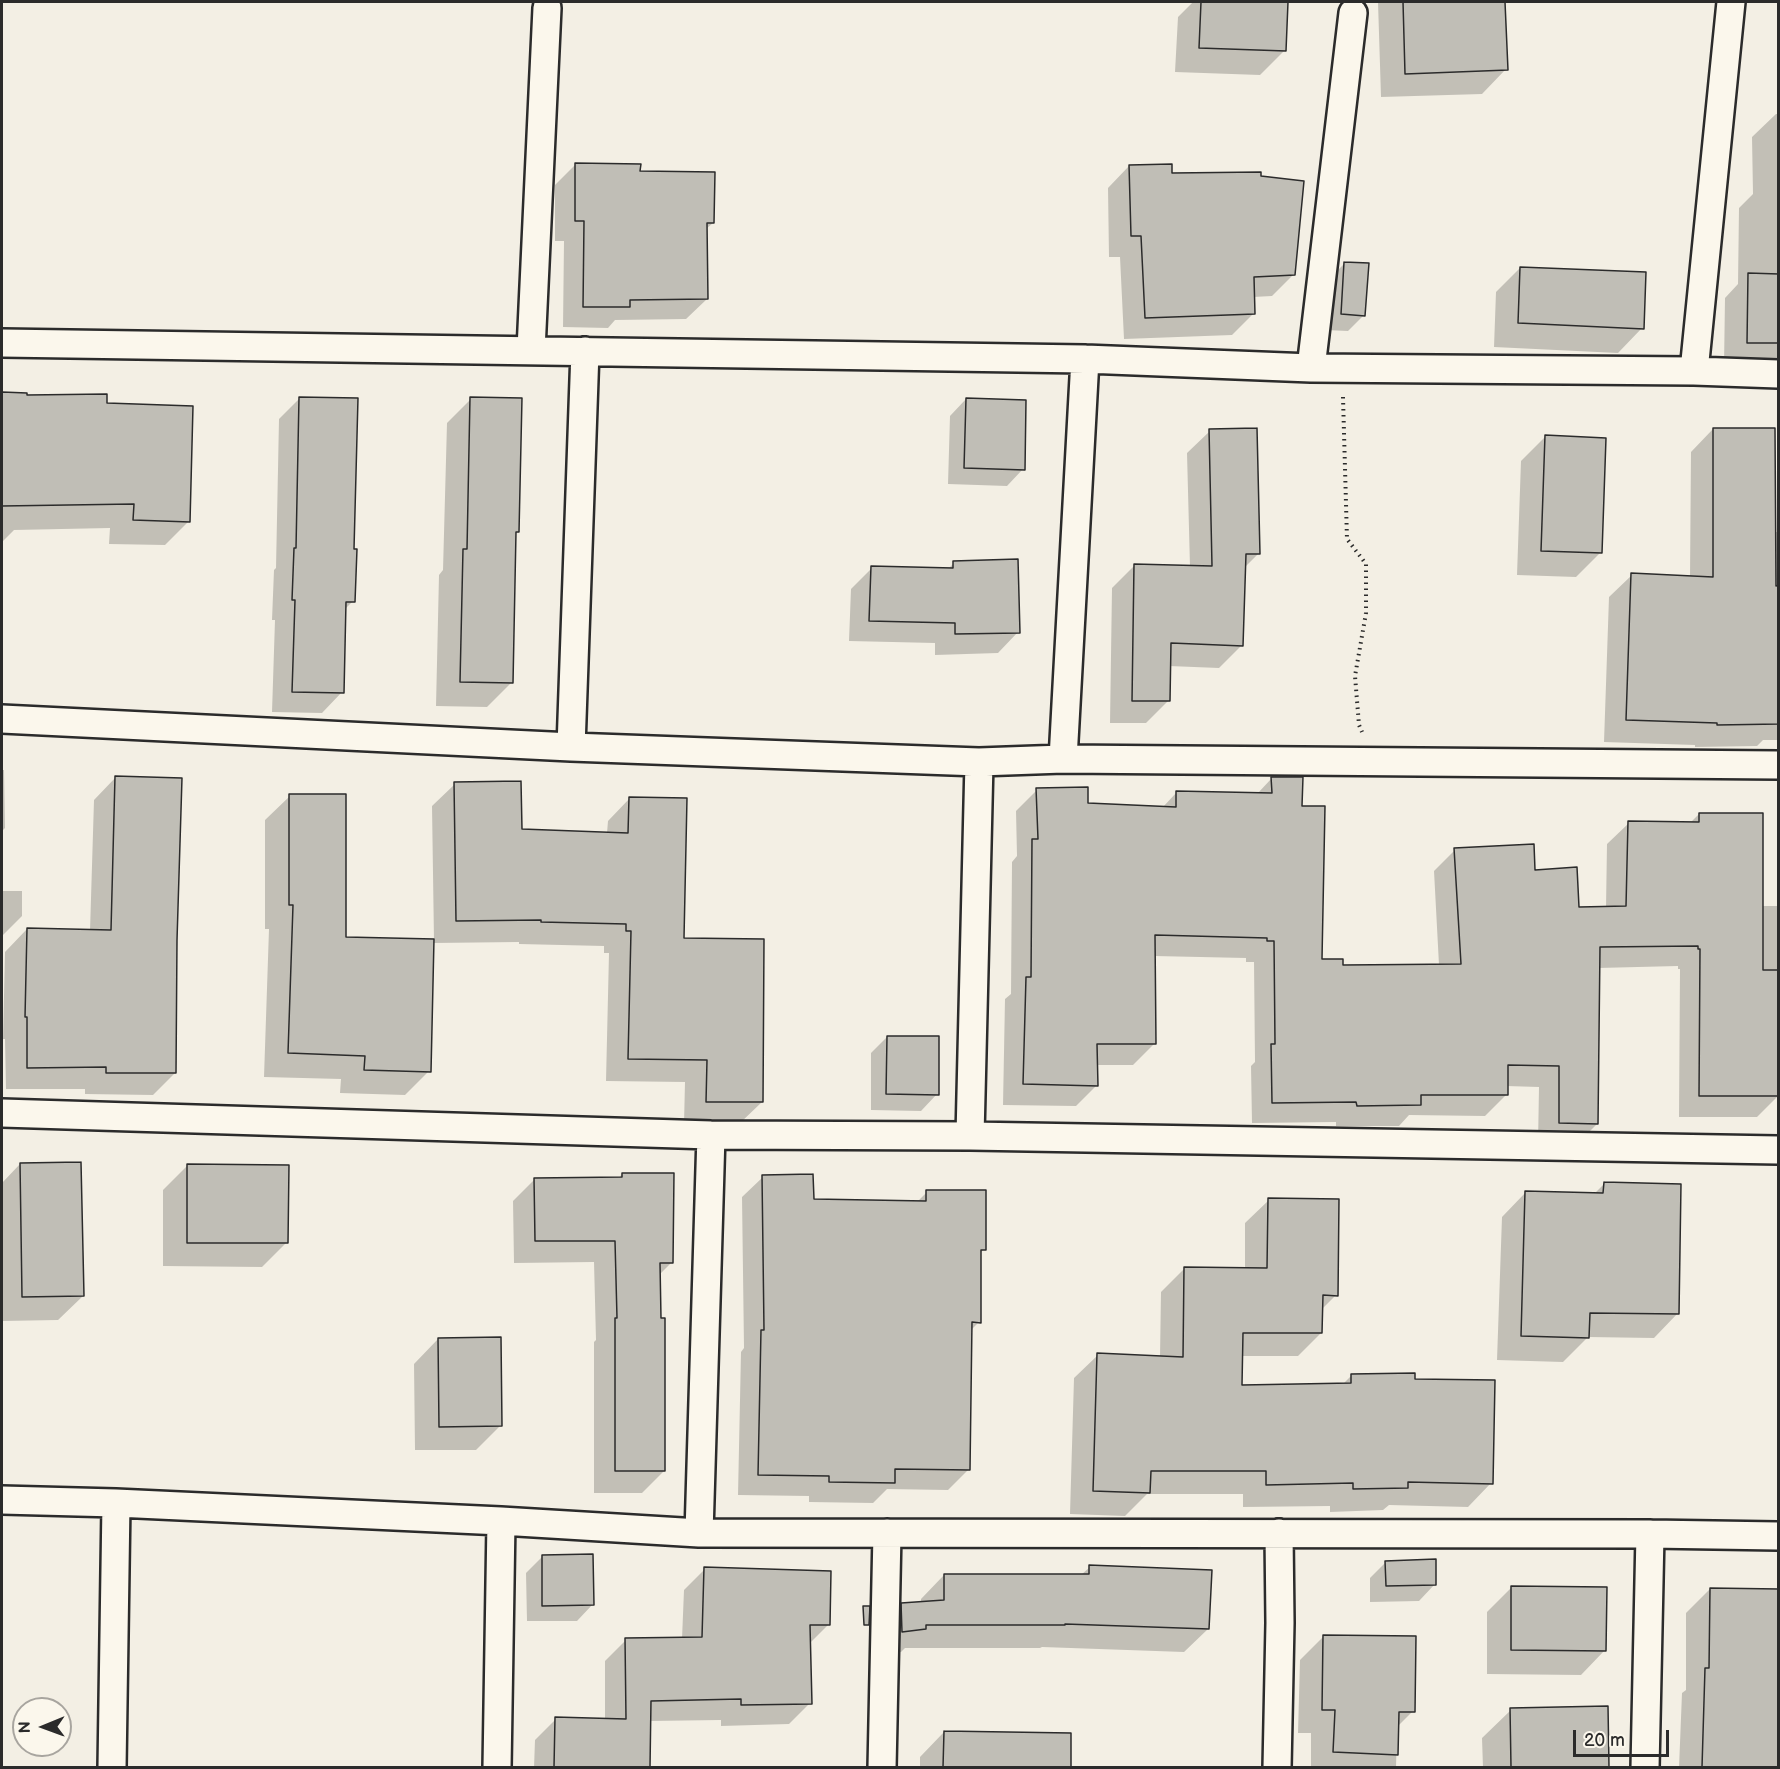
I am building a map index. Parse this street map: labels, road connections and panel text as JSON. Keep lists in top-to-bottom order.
{
  "scale_bar": "20 m",
  "north": "left"
}
